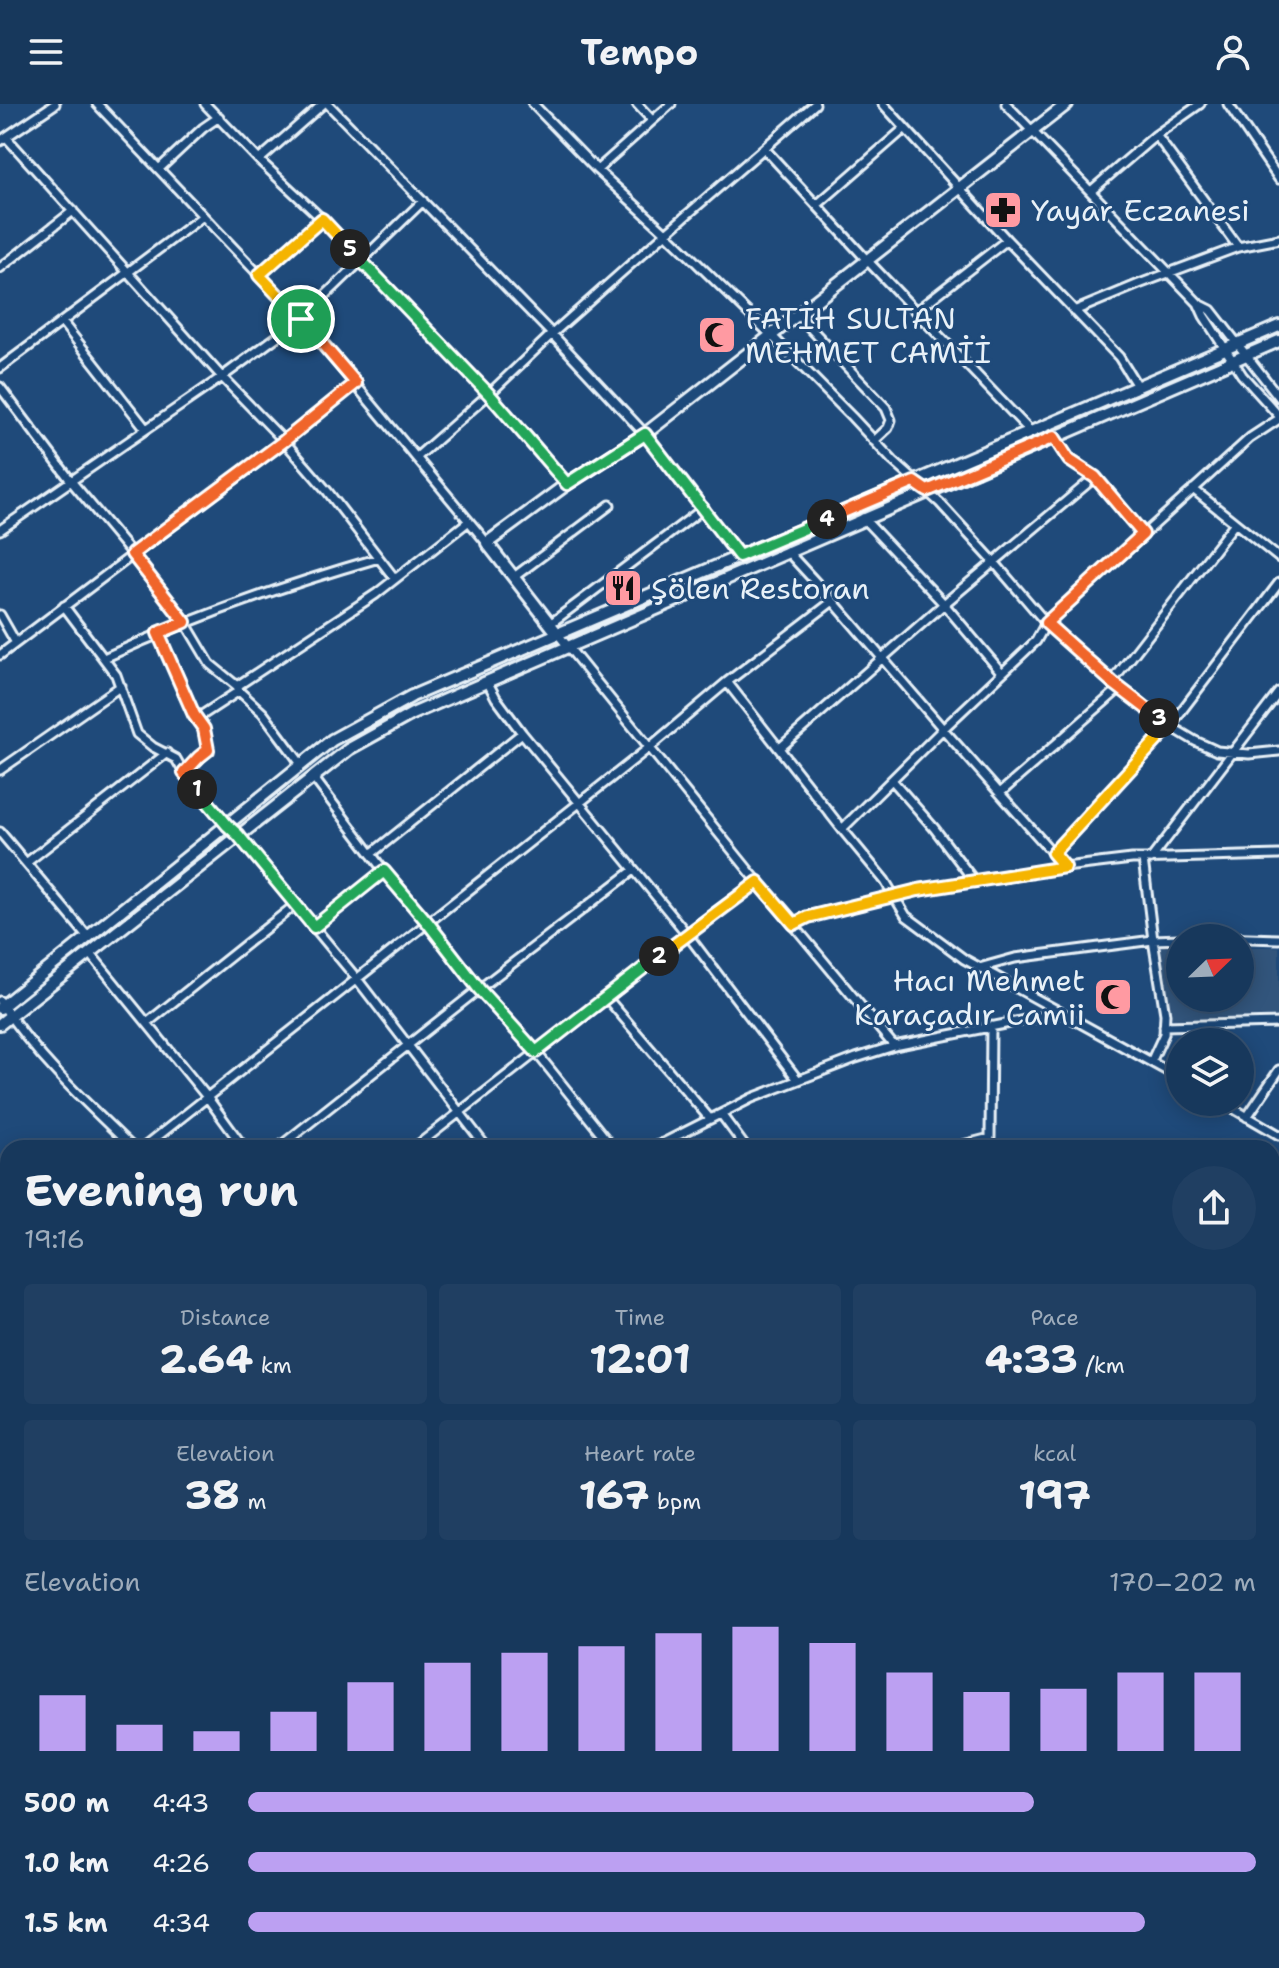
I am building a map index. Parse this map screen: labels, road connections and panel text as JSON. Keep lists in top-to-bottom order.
{
  "places": {
    "pharmacy": ["Yayar Eczanesi"],
    "mosque": ["FATİH SULTAN MEHMET CAMİİ", "Hacı Mehmet Karaçadır Camii"],
    "restaurant": ["Şölen Restoran"]
  },
  "north": "top right",
  "page": {
    "header": "Tempo",
    "pins": [
      "5",
      "4",
      "3",
      "1",
      "2"
    ],
    "heading": ["Evening run", "19:16"],
    "stats": [
      ["Distance", "2.64 km"],
      ["Time", "12:01"],
      ["Pace", "4:33 /km"],
      ["Elevation", "38 m"],
      ["Heart rate", "167 bpm"],
      ["kcal", "197"]
    ],
    "chart": ["Elevation", "170–202 m"],
    "list": [
      {
        "name": "500 m",
        "note": "4:43"
      },
      {
        "name": "1.0 km",
        "note": "4:26"
      },
      {
        "name": "1.5 km",
        "note": "4:34"
      }
    ]
  }
}
